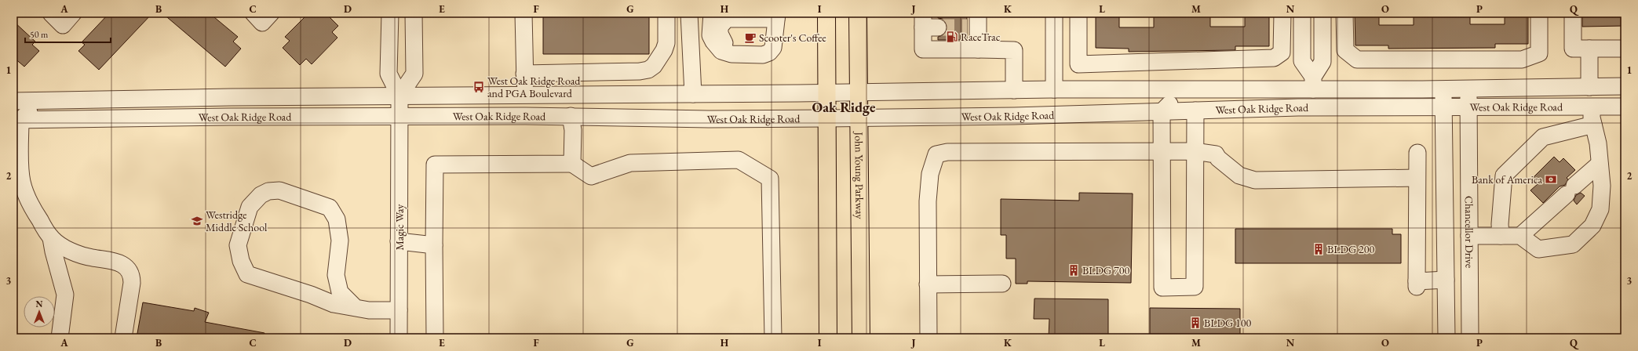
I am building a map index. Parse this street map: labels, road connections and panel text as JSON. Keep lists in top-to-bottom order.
{
  "streets": {
    "highway": ["John Young Parkway"],
    "street": ["West Oak Ridge Road", "Magic Way", "Chancellor Drive"]
  },
  "crossings": [
    ["West Oak Ridge Road", "John Young Parkway"],
    ["West Oak Ridge Road", "Magic Way"],
    ["West Oak Ridge Road", "Chancellor Drive"]
  ],
  "districts": ["Oak Ridge"],
  "places": {
    "fuel station": ["RaceTrac"],
    "cafe": ["Scooter's Coffee"],
    "bus stop": ["West Oak Ridge Road and PGA Boulevard"],
    "bank": ["Bank of America"],
    "school or university": ["Westridge Middle School"],
    "building": ["BLDG 200", "BLDG 700", "BLDG 100"]
  },
  "scale_bar": "50 m",
  "north": "top",
  "grid": {
    "columns": [
      "A",
      "B",
      "C",
      "D",
      "E",
      "F",
      "G",
      "H",
      "I",
      "J",
      "K",
      "L",
      "M",
      "N",
      "O",
      "P",
      "Q"
    ],
    "rows": ["1", "2", "3"]
  }
}
